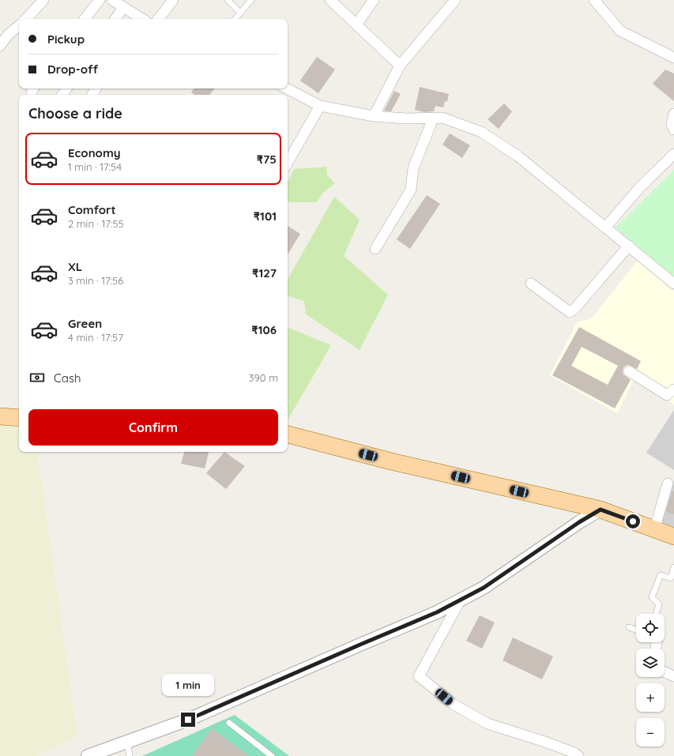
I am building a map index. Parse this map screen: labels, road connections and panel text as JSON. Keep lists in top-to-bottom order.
{
  "page": {
    "banner": ["Pickup", "Drop-off"],
    "heading": "Choose a ride",
    "list": [
      {
        "name": "Economy",
        "note": "1 min · 17:54",
        "value": "₹75"
      },
      {
        "name": "Comfort",
        "note": "2 min · 17:55",
        "value": "₹101"
      },
      {
        "name": "XL",
        "note": "3 min · 17:56",
        "value": "₹127"
      },
      {
        "name": "Green",
        "note": "4 min · 17:57",
        "value": "₹106"
      }
    ],
    "pay": ["Cash", "390 m"],
    "buttons": "Confirm",
    "map_buttons": ["+", "−"],
    "bubble": "1 min"
  }
}
